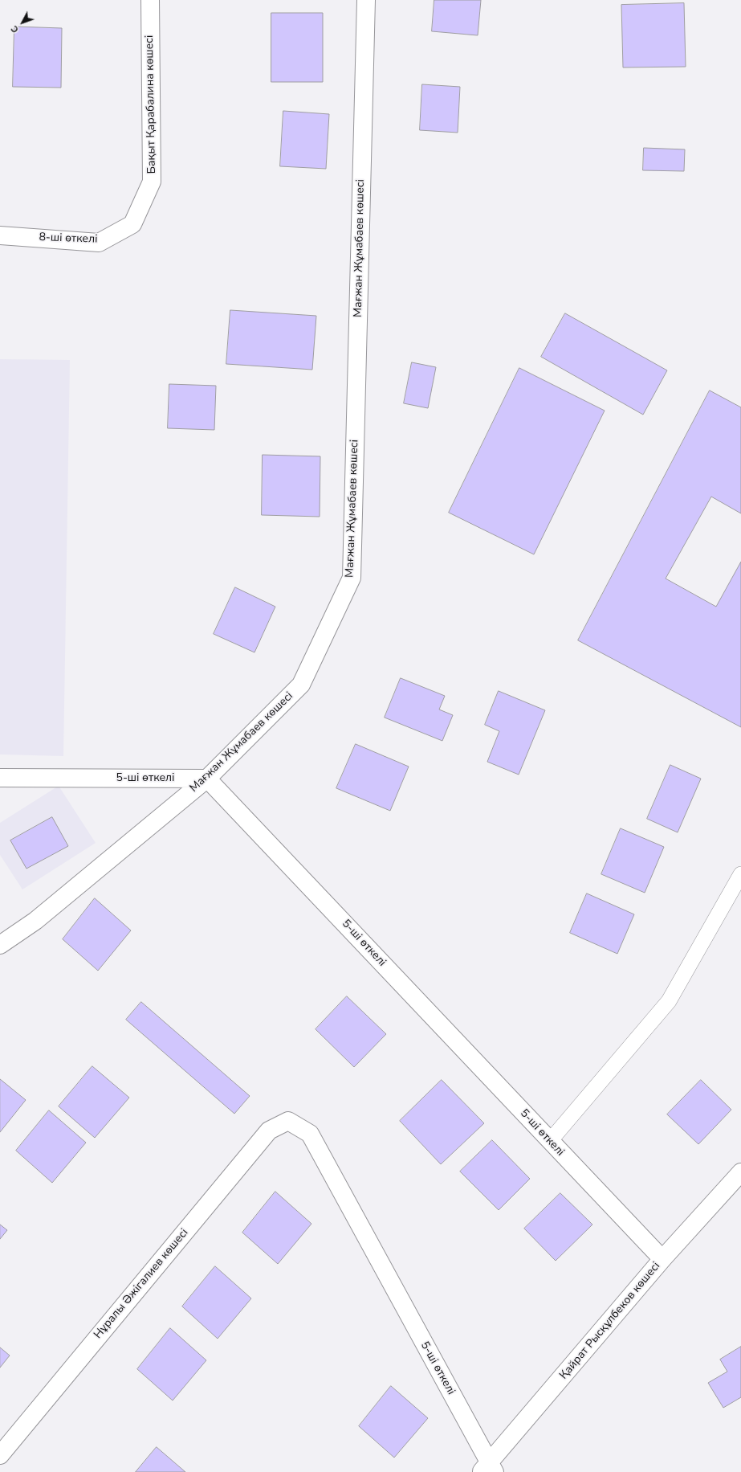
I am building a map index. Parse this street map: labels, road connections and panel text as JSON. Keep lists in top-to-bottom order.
{
  "streets": {
    "street": [
      "Бақыт Қарабалина көшесі",
      "8-ші өткелі",
      "Мағжан Жұмабаев көшесі",
      "5-ші өткелі",
      "Нұралы Әжiгалиев көшесi",
      "Қайрат Рысқұлбеков көшесі"
    ]
  },
  "crossings": [
    ["Бақыт Қарабалина көшесі", "8-ші өткелі"],
    ["Мағжан Жұмабаев көшесі", "5-ші өткелі"],
    ["5-ші өткелі", "Нұралы Әжiгалиев көшесi"],
    ["5-ші өткелі", "Қайрат Рысқұлбеков көшесі"]
  ],
  "north": "bottom left"
}
